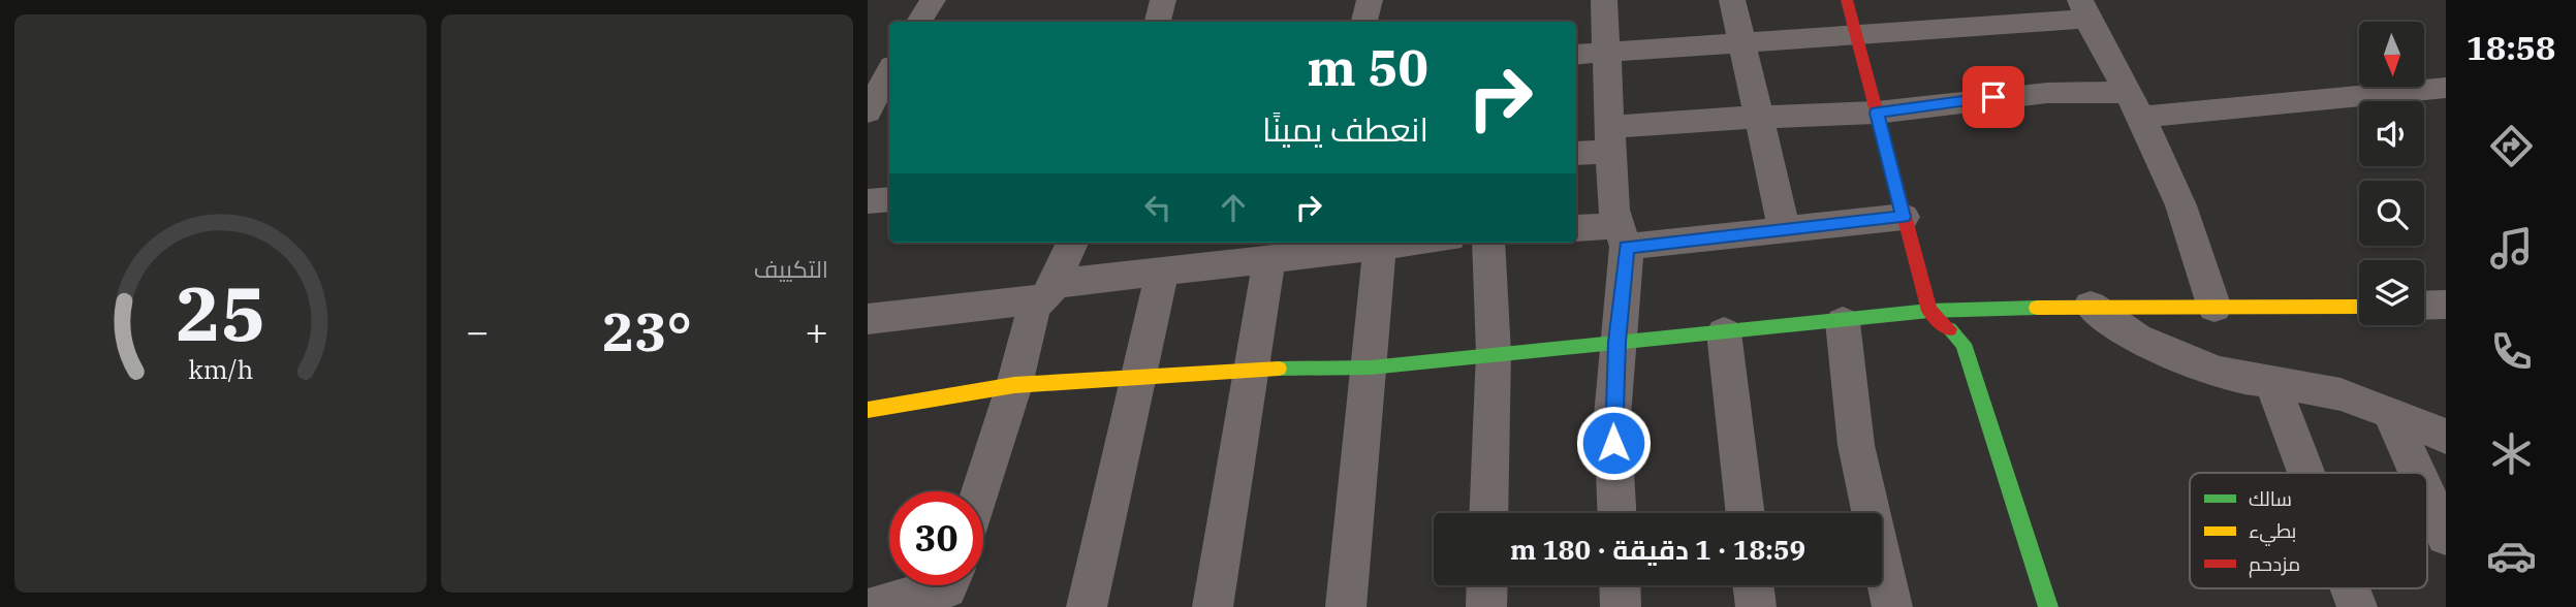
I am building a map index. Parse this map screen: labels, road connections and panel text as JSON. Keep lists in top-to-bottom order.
{
  "legend": ["سالك", "بطيء", "مزدحم"],
  "north": "bottom",
  "page": {
    "tabs": "18:58",
    "tile": "التكييف",
    "turn": ["50 m", "انعطف يمينًا"],
    "heat": ["−", "23°", "+"],
    "limit": "30",
    "trip": "18:59 · 1 دقيقة · 180 m",
    "gauge": ["25", "km/h"]
  }
}
